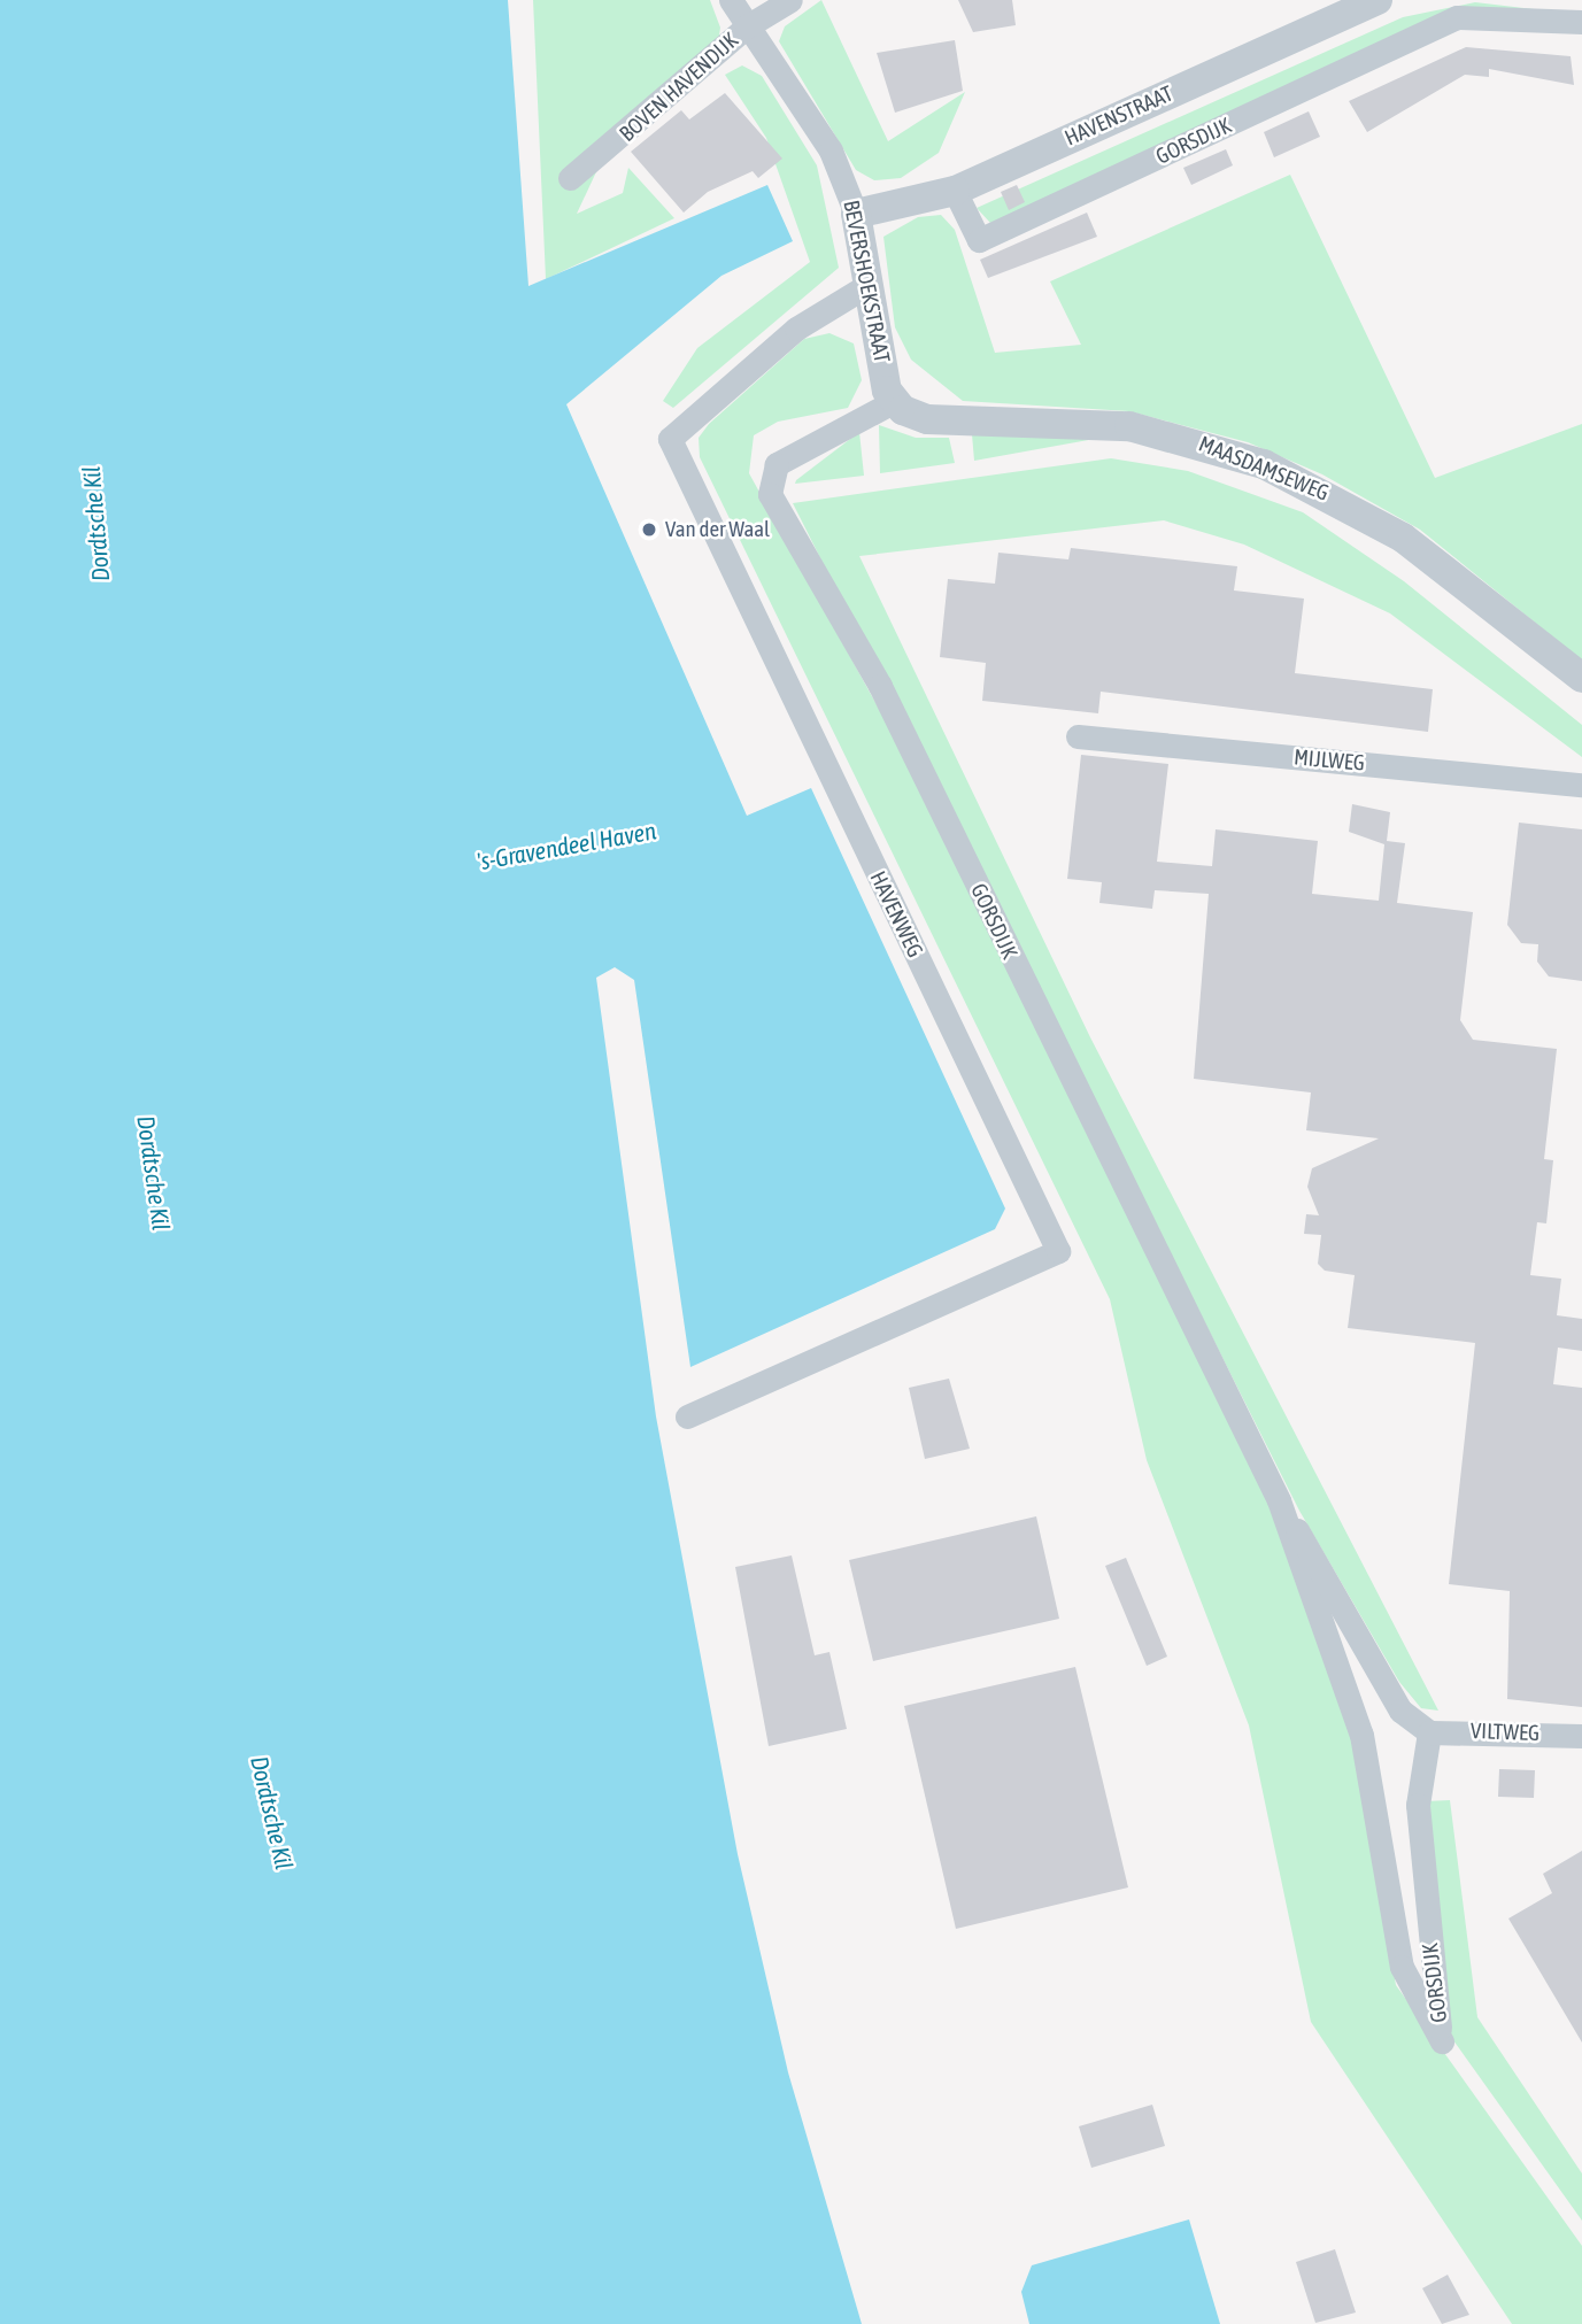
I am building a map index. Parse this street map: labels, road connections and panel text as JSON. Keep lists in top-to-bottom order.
{
  "streets": {
    "street": [
      "BOVEN HAVENDIJK",
      "HAVENSTRAAT",
      "GORSDIJK",
      "BEVERSHOEKSTRAAT",
      "MAASDAMSEWEG",
      "MIJLWEG",
      "HAVENWEG",
      "VILTWEG"
    ]
  },
  "crossings": [
    ["BOVEN HAVENDIJK", "BEVERSHOEKSTRAAT"],
    ["HAVENSTRAAT", "GORSDIJK"],
    ["HAVENSTRAAT", "BEVERSHOEKSTRAAT"],
    ["GORSDIJK", "BEVERSHOEKSTRAAT"],
    ["GORSDIJK", "MAASDAMSEWEG"],
    ["GORSDIJK", "VILTWEG"],
    ["BEVERSHOEKSTRAAT", "MAASDAMSEWEG"],
    ["BEVERSHOEKSTRAAT", "HAVENWEG"]
  ],
  "water": ["Dordtsche Kil", "'s-Gravendeel Haven"],
  "places": ["Van der Waal"]
}
